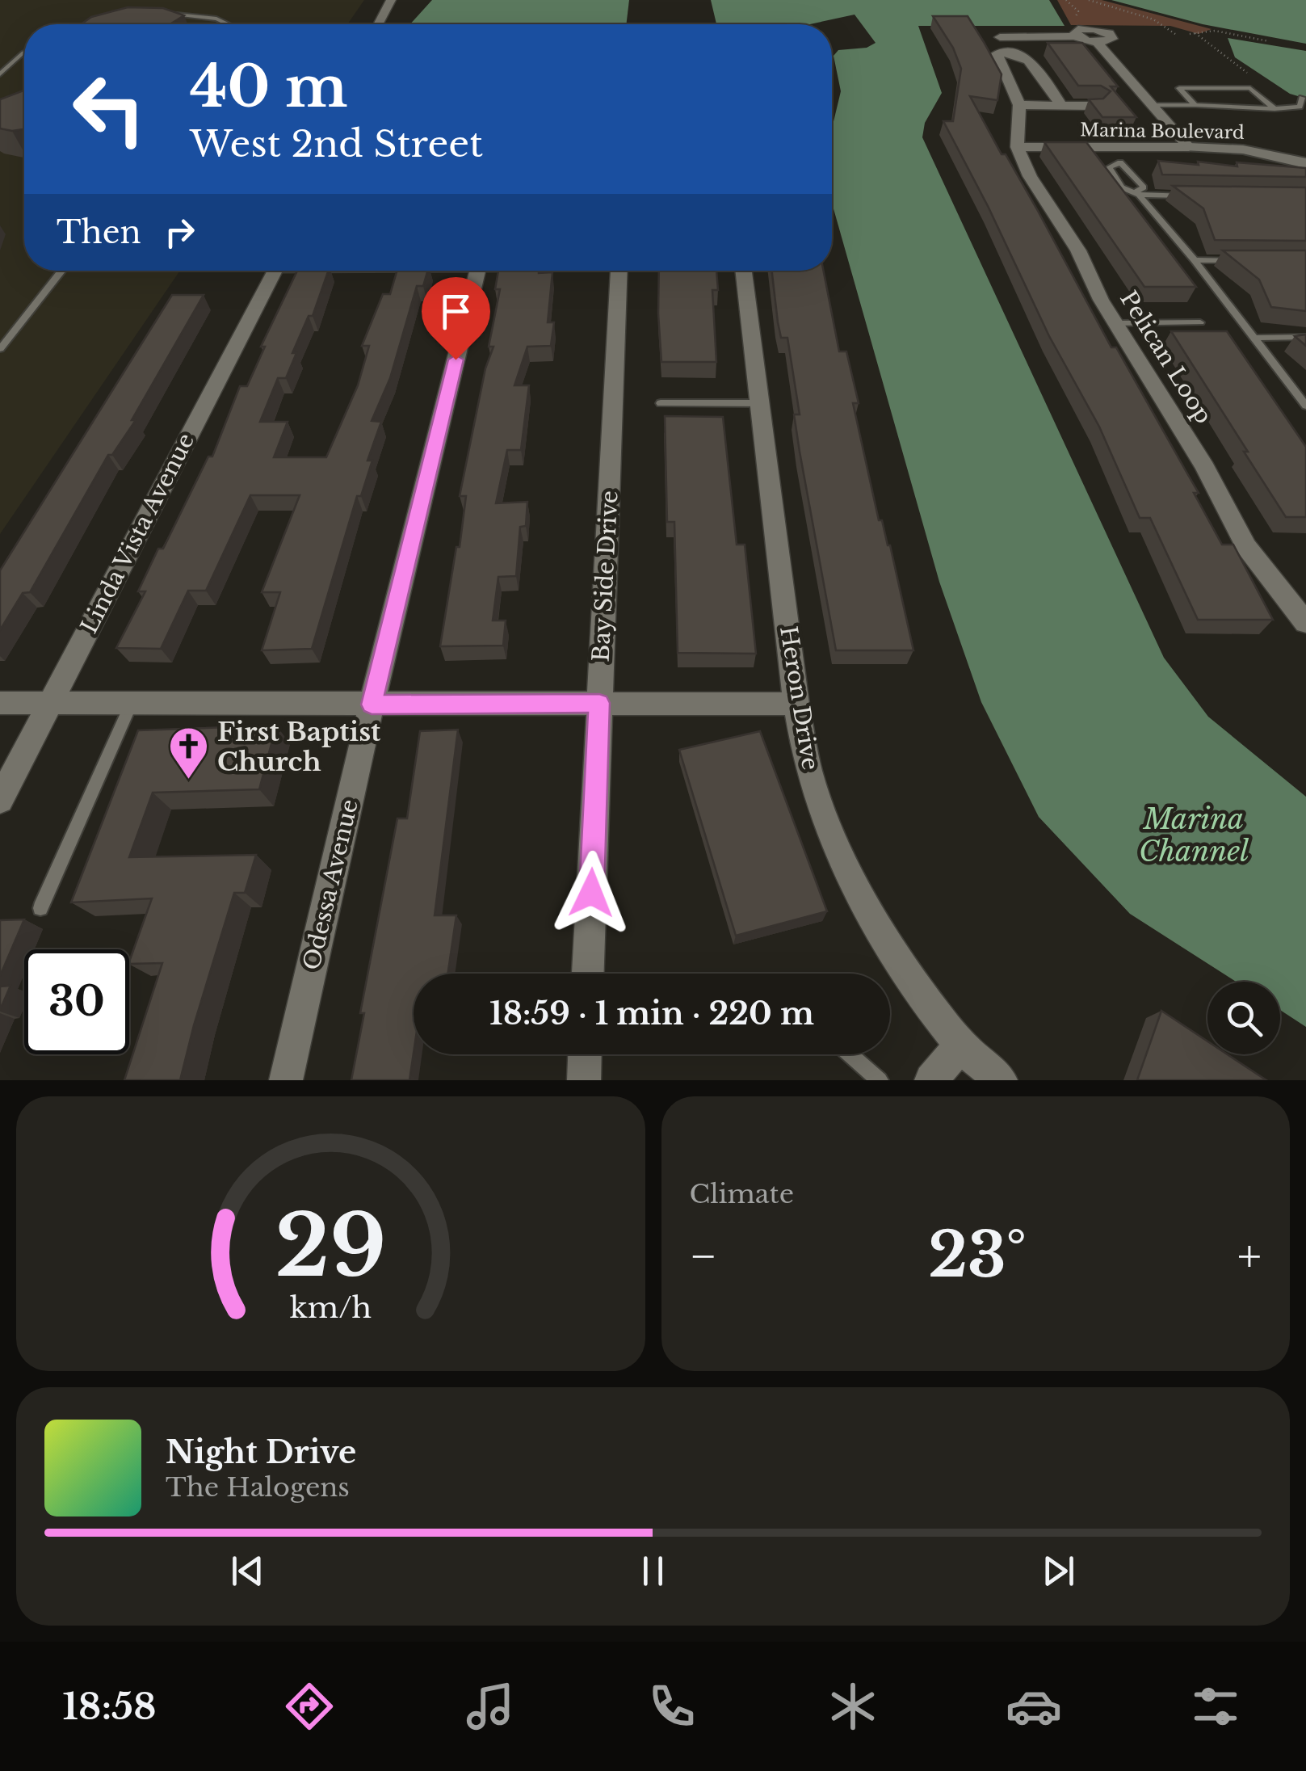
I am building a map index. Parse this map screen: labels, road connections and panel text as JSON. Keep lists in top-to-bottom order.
{
  "streets": {
    "street": [
      "Marina Boulevard",
      "Pelican Loop",
      "Linda Vista Avenue",
      "Bay Side Drive",
      "Heron Drive",
      "Odessa Avenue"
    ]
  },
  "crossings": [
    ["Marina Boulevard", "Pelican Loop"]
  ],
  "water": ["Marina Channel"],
  "places": {
    "church": ["First Baptist Church"]
  },
  "page": {
    "turn": ["40 m", "West 2nd Street"],
    "then": "Then",
    "limit": "30",
    "trip": "18:59 · 1 min · 220 m",
    "tile": "Climate",
    "heat": ["−", "23°", "+"],
    "song": ["Night Drive", "The Halogens"],
    "tabs": "18:58",
    "gauge": ["29", "km/h"]
  }
}
